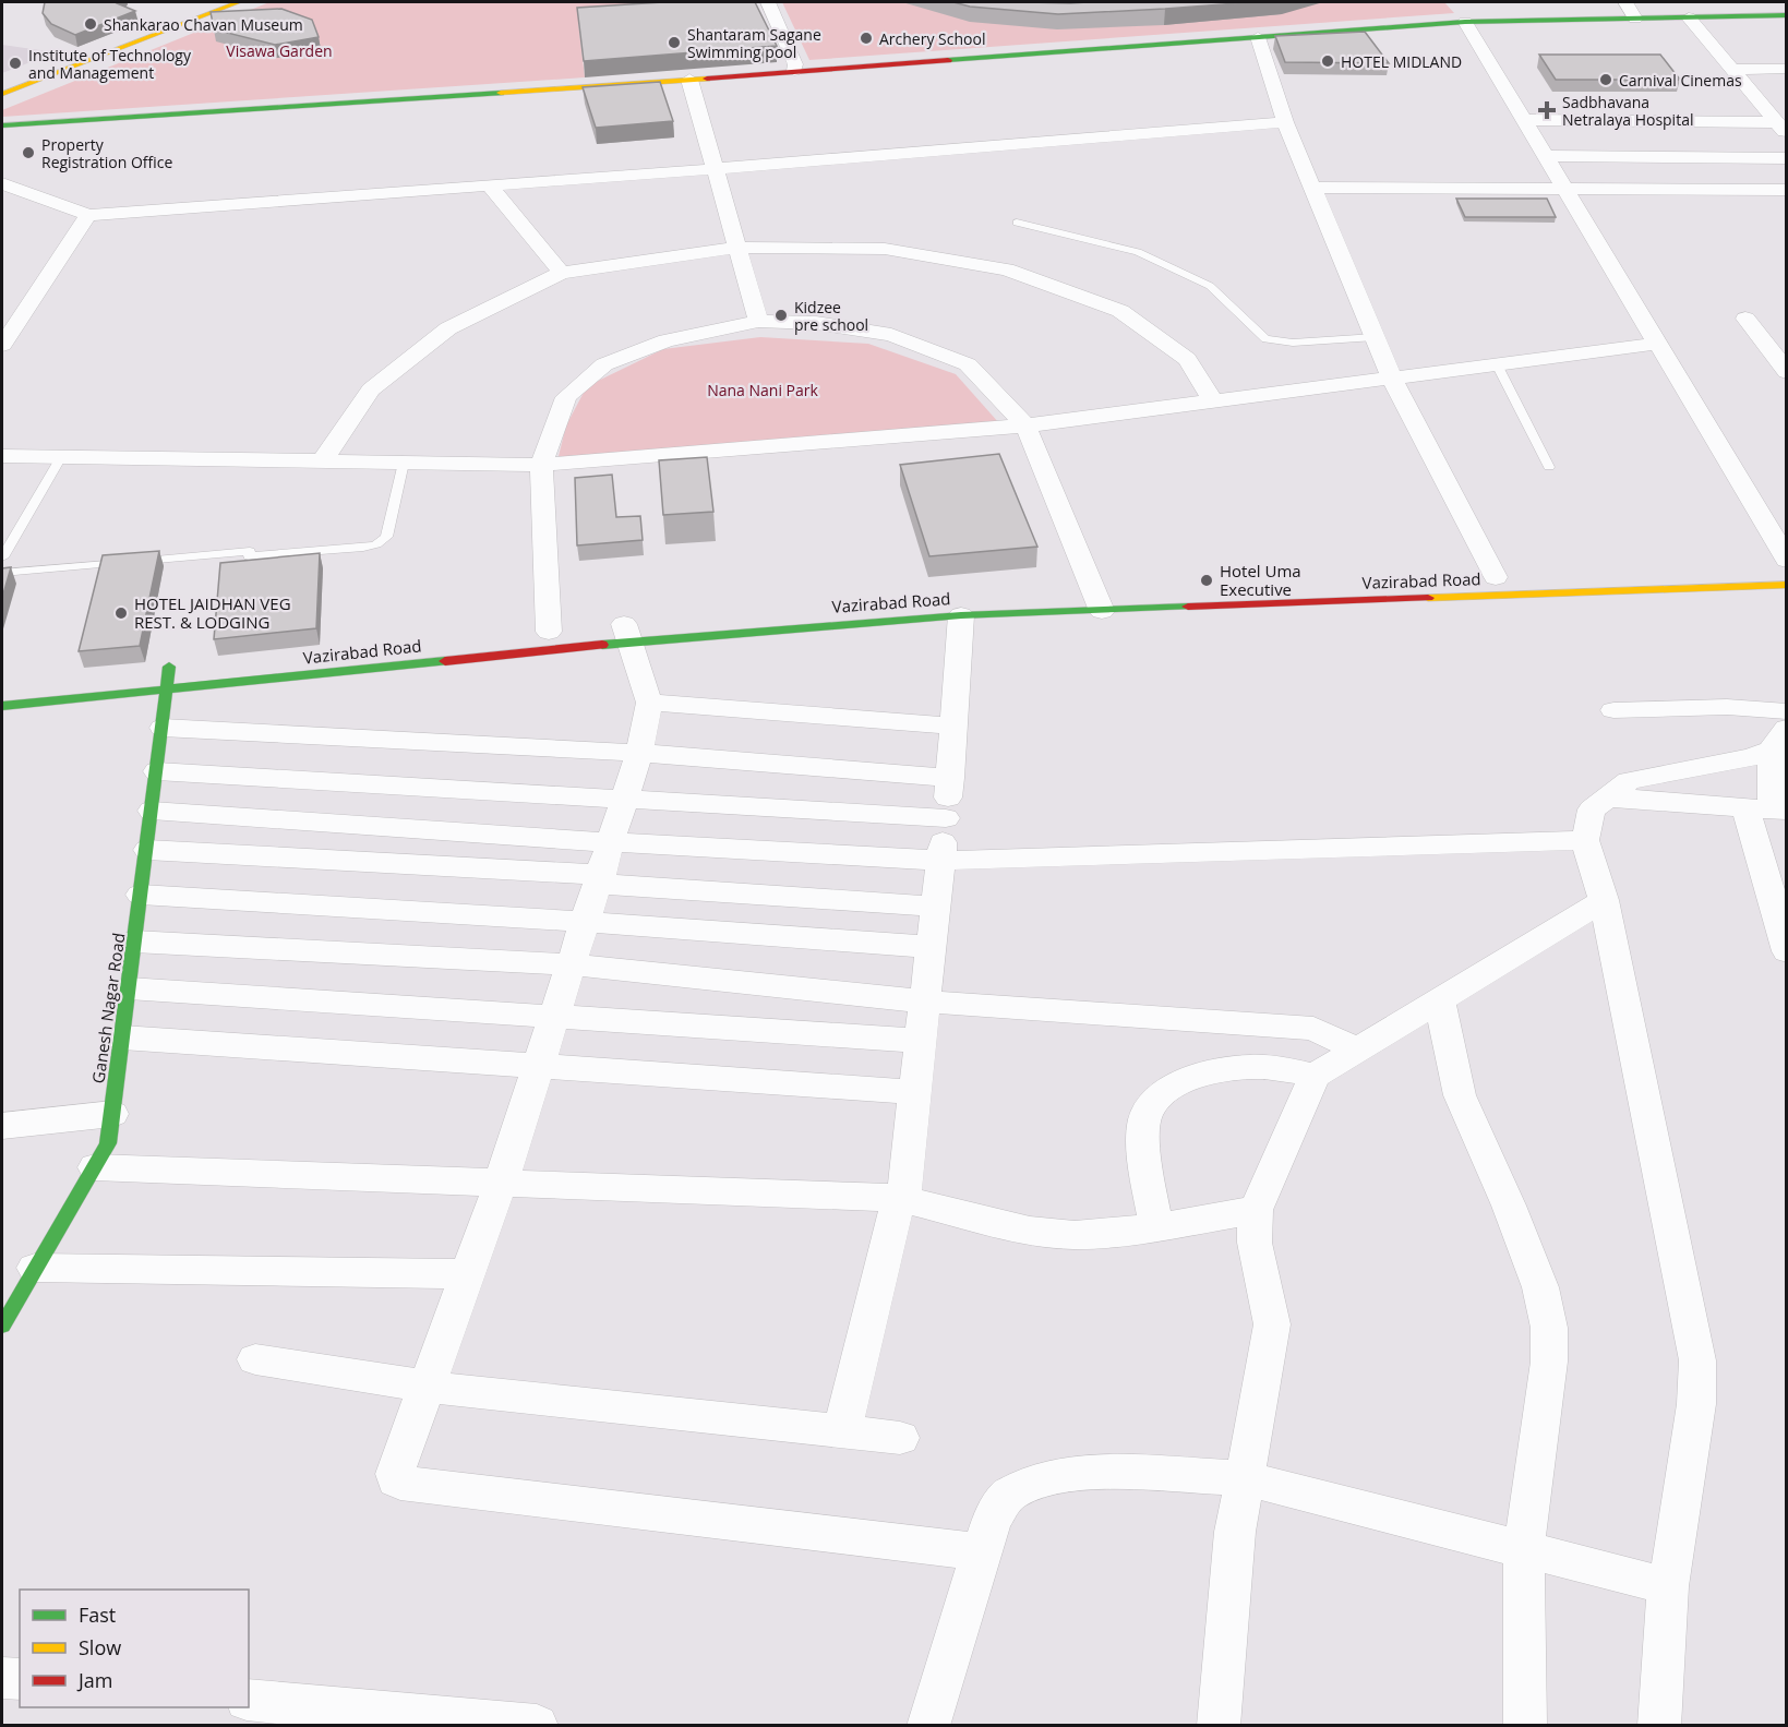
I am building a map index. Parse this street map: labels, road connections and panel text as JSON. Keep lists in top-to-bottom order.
{
  "streets": {
    "street": ["Vazirabad Road", "Ganesh Nagar Road"]
  },
  "crossings": [
    ["Vazirabad Road", "Ganesh Nagar Road"]
  ],
  "parks": ["Visawa Garden", "Nana Nani Park"],
  "places": {
    "other": [
      "Shankarao Chavan Museum",
      "Archery School",
      "Shantaram Sagane Swimming pool",
      "HOTEL MIDLAND",
      "Institute of Technology and Management",
      "Carnival Cinemas",
      "Property Registration Office",
      "Kidzee pre school",
      "Hotel Uma Executive",
      "HOTEL JAIDHAN VEG REST. & LODGING"
    ],
    "health": ["Sadbhavana Netralaya Hospital"]
  },
  "legend": ["Fast", "Slow", "Jam"]
}
